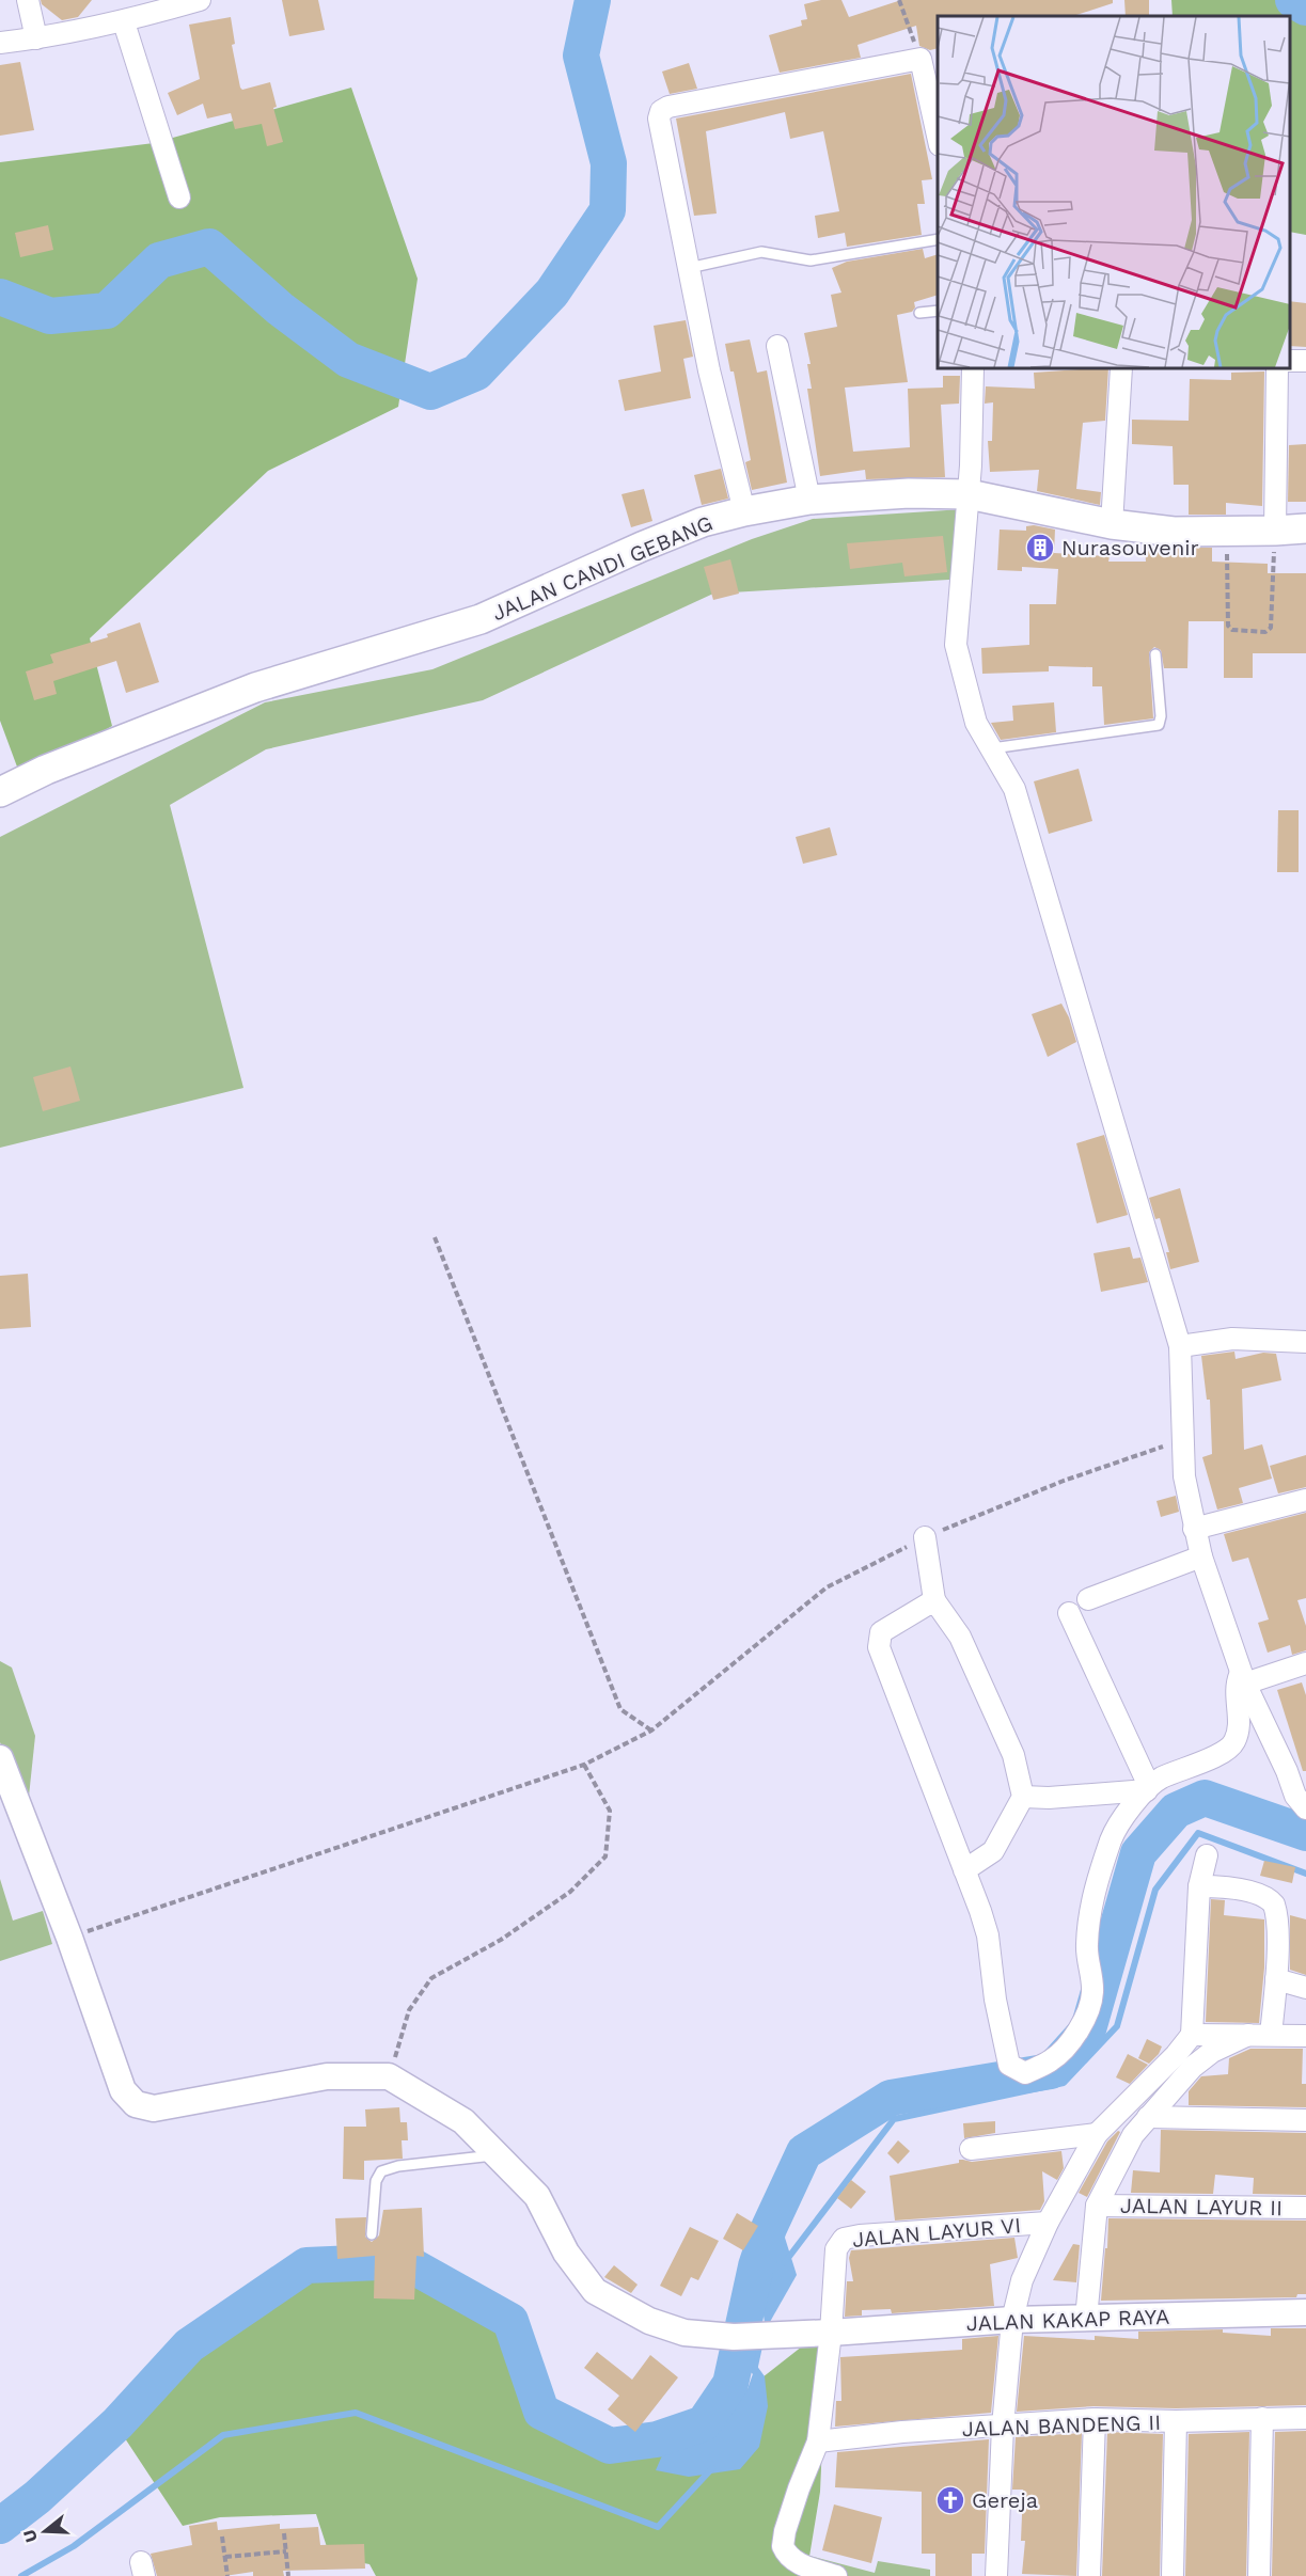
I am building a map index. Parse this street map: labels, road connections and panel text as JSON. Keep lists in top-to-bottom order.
{
  "streets": {
    "main road": ["JALAN CANDI GEBANG"],
    "street": [
      "JALAN LAYUR II",
      "JALAN LAYUR VI",
      "JALAN KAKAP RAYA",
      "JALAN BANDENG II"
    ]
  },
  "crossings": [
    ["JALAN LAYUR VI", "JALAN KAKAP RAYA"]
  ],
  "places": {
    "building": ["Nurasouvenir"],
    "church": ["Gereja"]
  },
  "north": "left"
}
